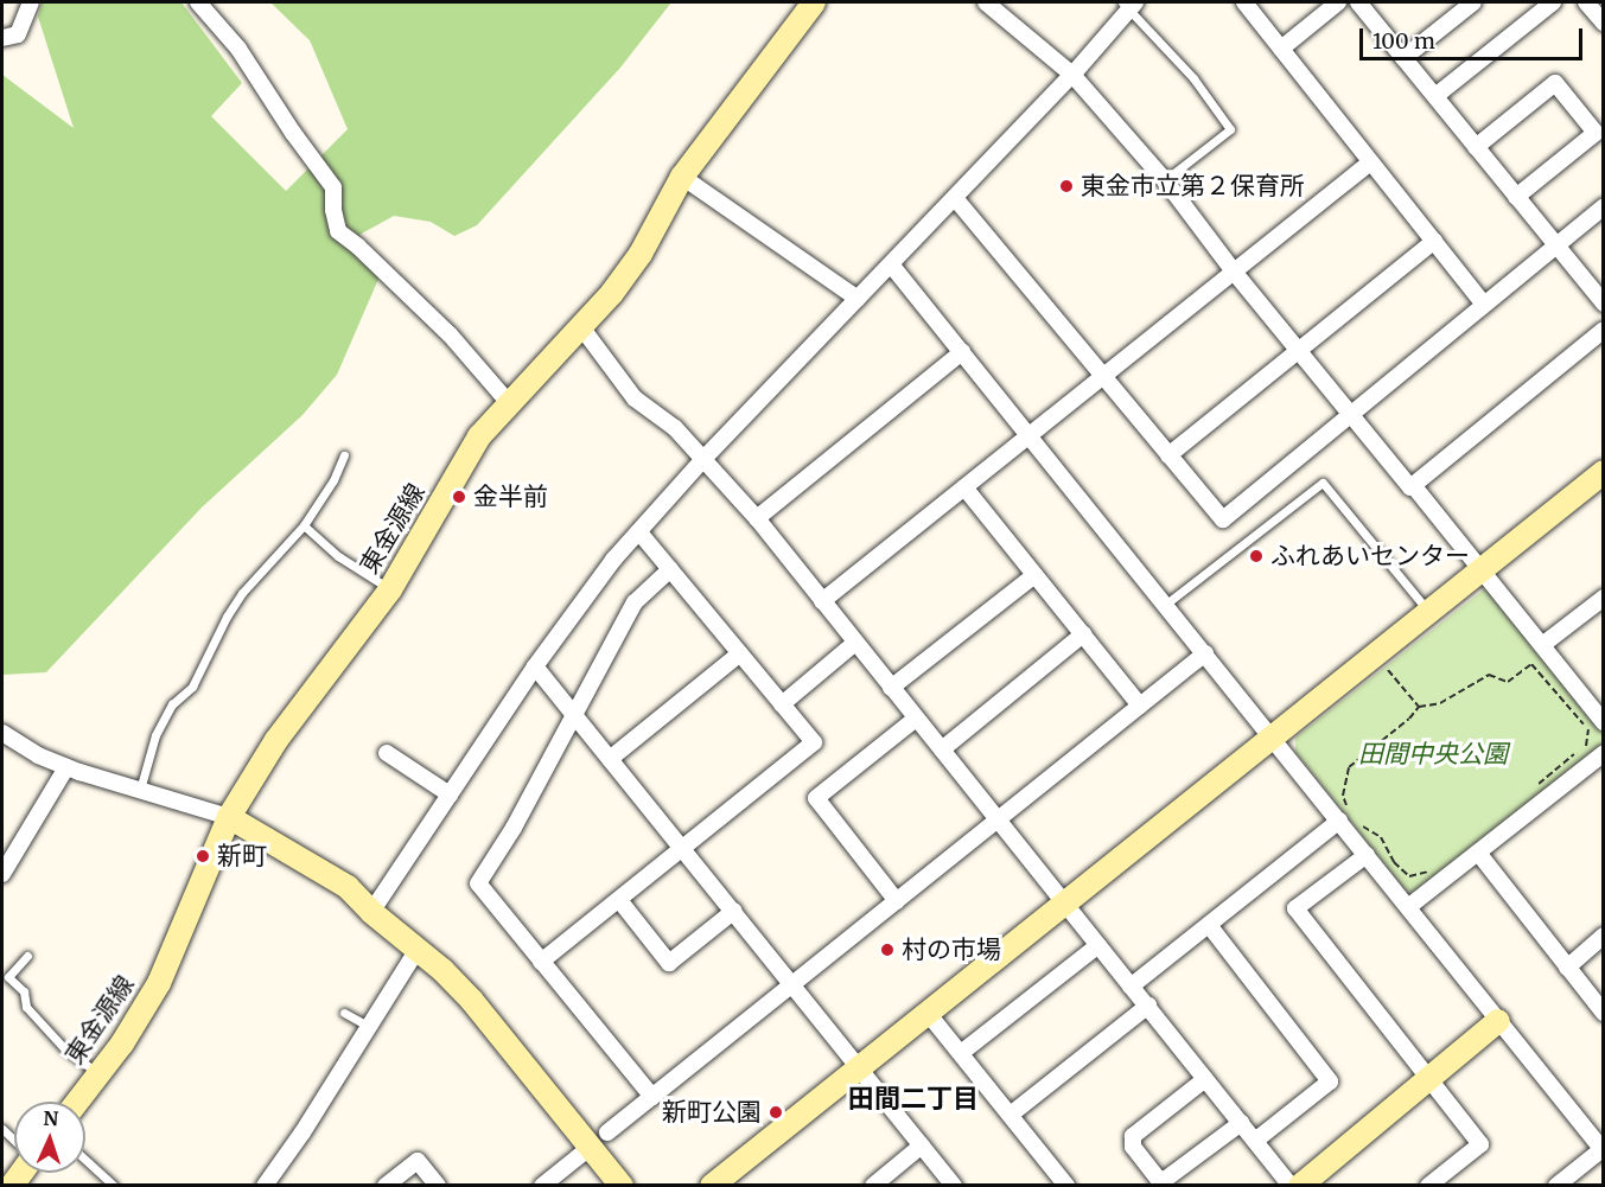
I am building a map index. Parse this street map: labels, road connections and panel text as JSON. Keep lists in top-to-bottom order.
{
  "streets": {
    "street": ["東金源線"]
  },
  "districts": ["田間二丁目"],
  "parks": ["田間中央公園"],
  "places": [
    "東金市立第２保育所",
    "金半前",
    "ふれあいセンター",
    "新町",
    "村の市場",
    "新町公園"
  ],
  "scale_bar": "100 m",
  "north": "top"
}
